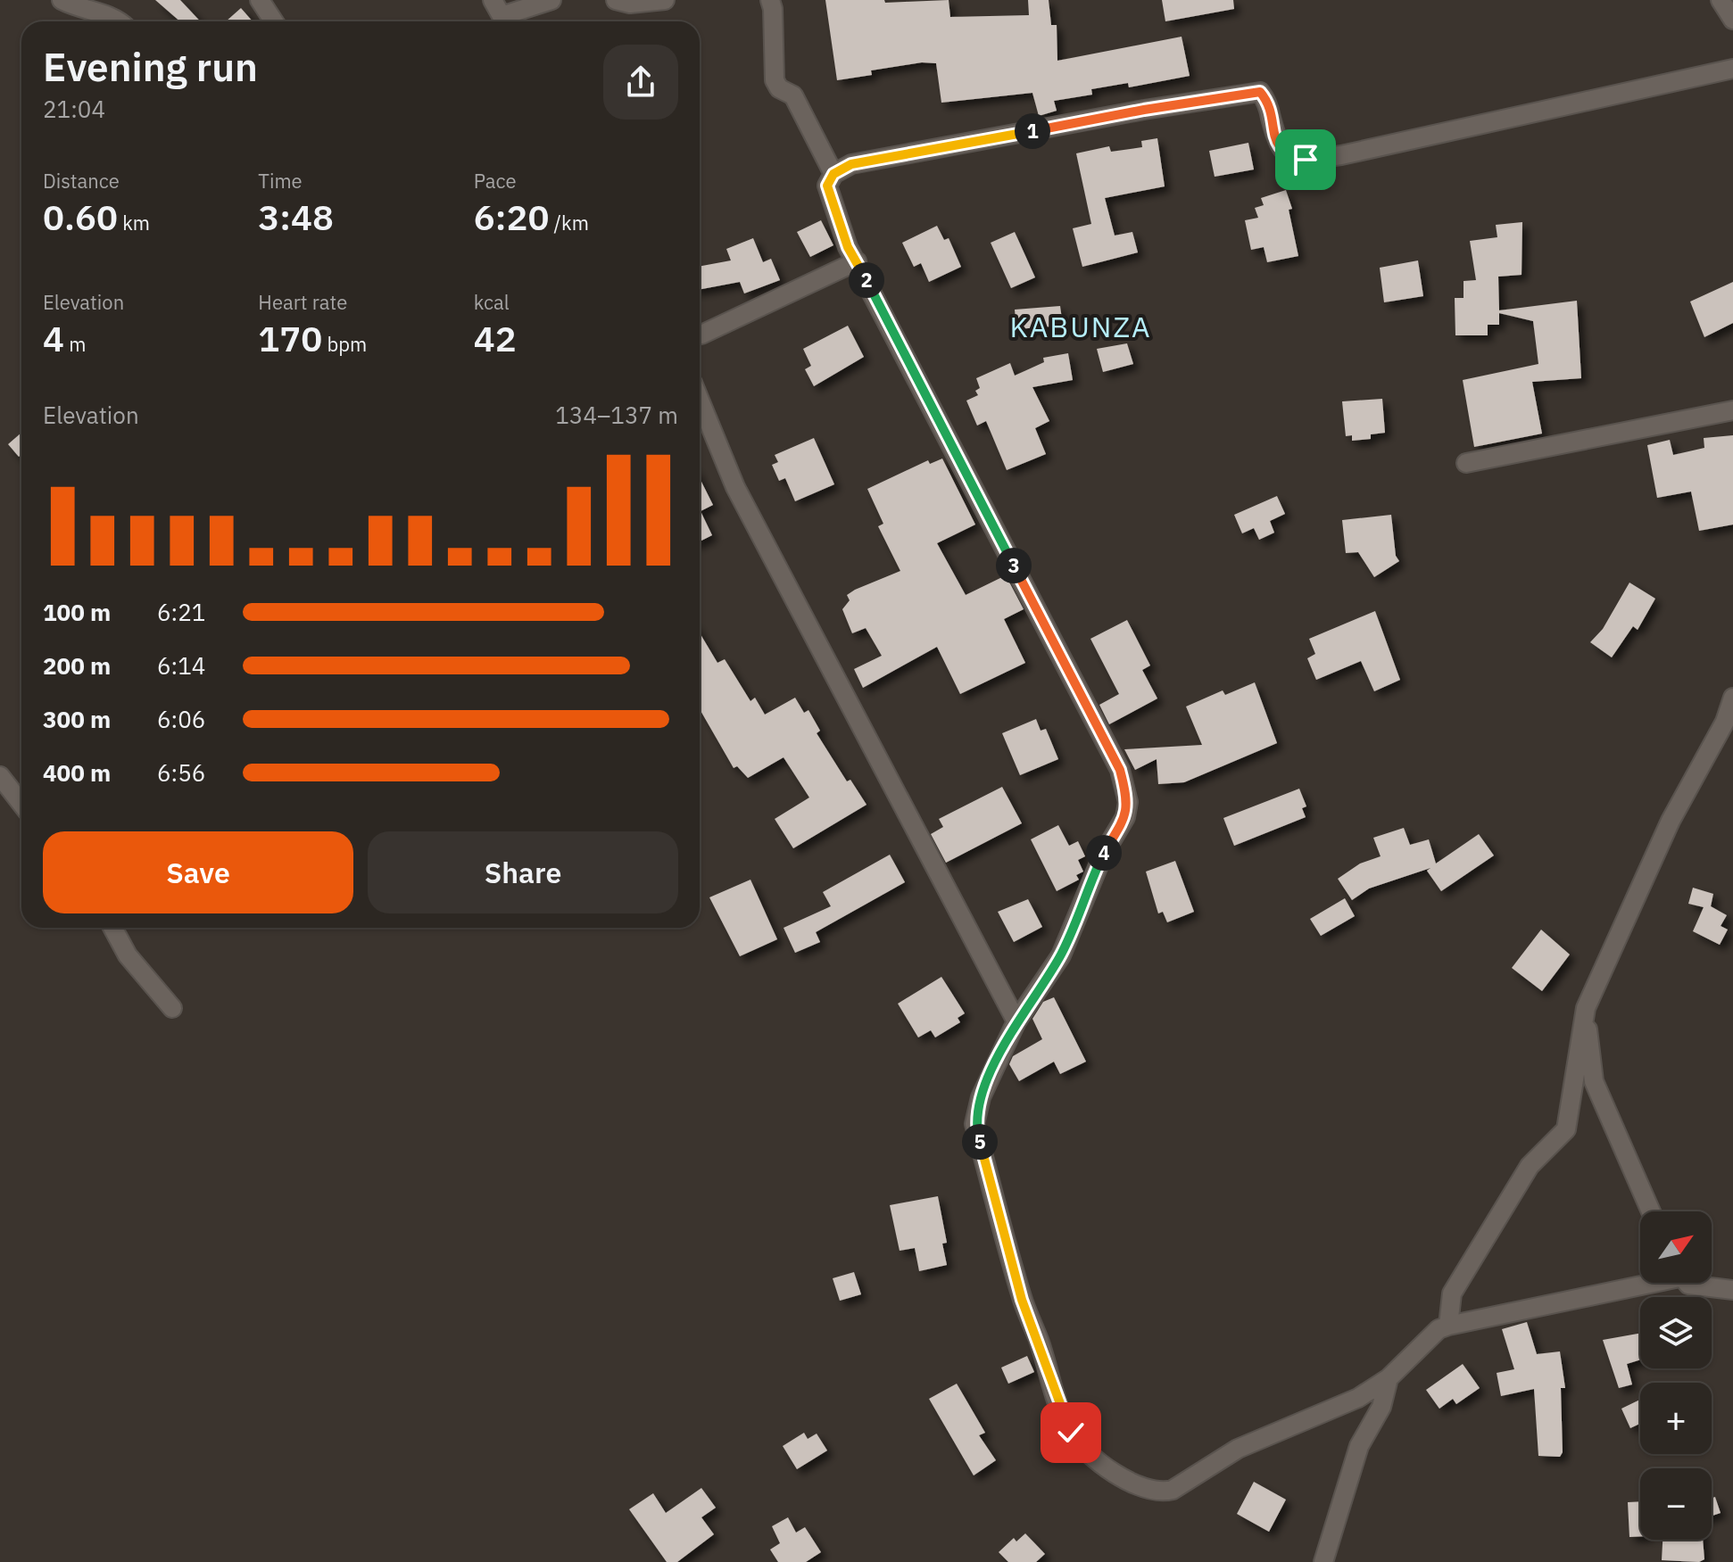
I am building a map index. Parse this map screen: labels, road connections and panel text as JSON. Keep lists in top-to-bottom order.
{
  "districts": ["KABUNZA"],
  "north": "top right",
  "page": {
    "heading": ["Evening run", "21:04"],
    "pins": [
      "1",
      "2",
      "3",
      "4",
      "5"
    ],
    "stats": [
      ["Distance", "0.60 km"],
      ["Time", "3:48"],
      ["Pace", "6:20 /km"],
      ["Elevation", "4 m"],
      ["Heart rate", "170 bpm"],
      ["kcal", "42"]
    ],
    "chart": ["Elevation", "134–137 m"],
    "list": [
      {
        "name": "100 m",
        "note": "6:21"
      },
      {
        "name": "200 m",
        "note": "6:14"
      },
      {
        "name": "300 m",
        "note": "6:06"
      },
      {
        "name": "400 m",
        "note": "6:56"
      }
    ],
    "buttons": ["Save", "Share"],
    "map_buttons": ["+", "−"]
  }
}
